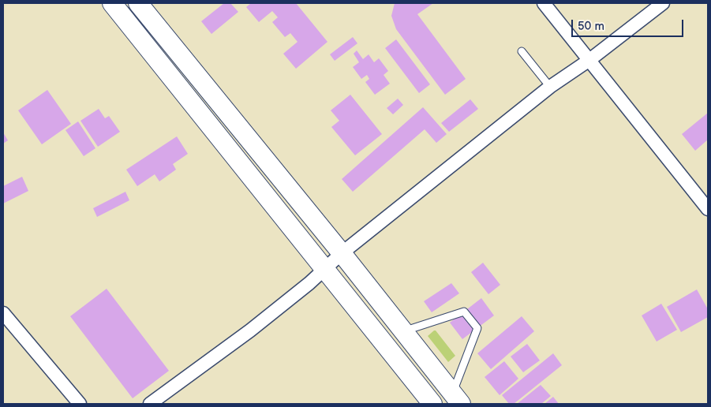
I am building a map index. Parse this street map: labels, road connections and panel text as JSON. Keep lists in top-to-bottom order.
{
  "scale_bar": "50 m"
}
